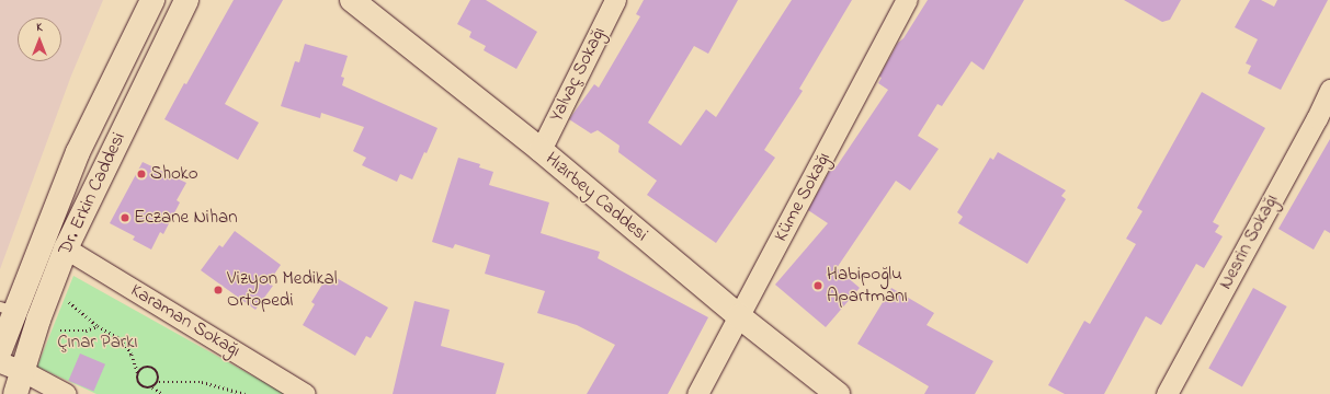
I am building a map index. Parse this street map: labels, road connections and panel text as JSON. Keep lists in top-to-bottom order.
{
  "streets": {
    "street": [
      "Yalvaç Sokağı",
      "Dr. Erkin Caddesi",
      "Hızırbey Caddesi",
      "Küme Sokağı",
      "Nesrin Sokağı",
      "Karaman Sokağı"
    ]
  },
  "crossings": [
    ["Yalvaç Sokağı", "Hızırbey Caddesi"],
    ["Dr. Erkin Caddesi", "Karaman Sokağı"],
    ["Hızırbey Caddesi", "Küme Sokağı"]
  ],
  "parks": ["Çınar Parkı"],
  "places": [
    "Shoko",
    "Eczane Nihan",
    "Habipoğlu Apartmanı",
    "Vizyon Medikal Ortopedi"
  ],
  "north": "top"
}
